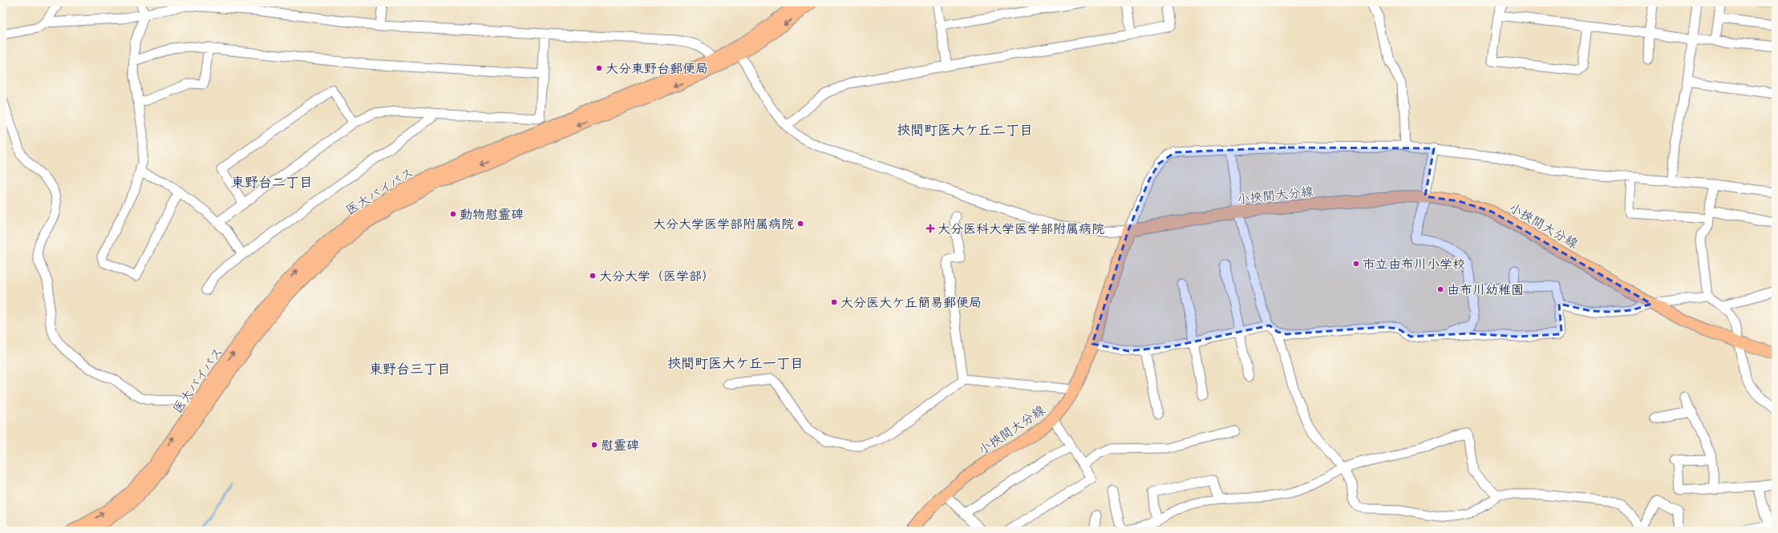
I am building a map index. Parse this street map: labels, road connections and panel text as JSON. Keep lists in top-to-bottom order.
{
  "streets": {
    "main road": ["医大バイパス", "小挾間大分線"]
  },
  "districts": [
    "挾間町医大ケ丘二丁目",
    "東野台二丁目",
    "挾間町医大ケ丘一丁目",
    "東野台三丁目"
  ],
  "places": {
    "other": [
      "大分東野台郵便局",
      "動物慰霊碑",
      "大分大学医学部附属病院",
      "市立由布川小学校",
      "大分大学（医学部）",
      "由布川幼稚園",
      "大分医大ケ丘簡易郵便局",
      "慰霊碑"
    ],
    "health": ["大分医科大学医学部附属病院"]
  }
}
